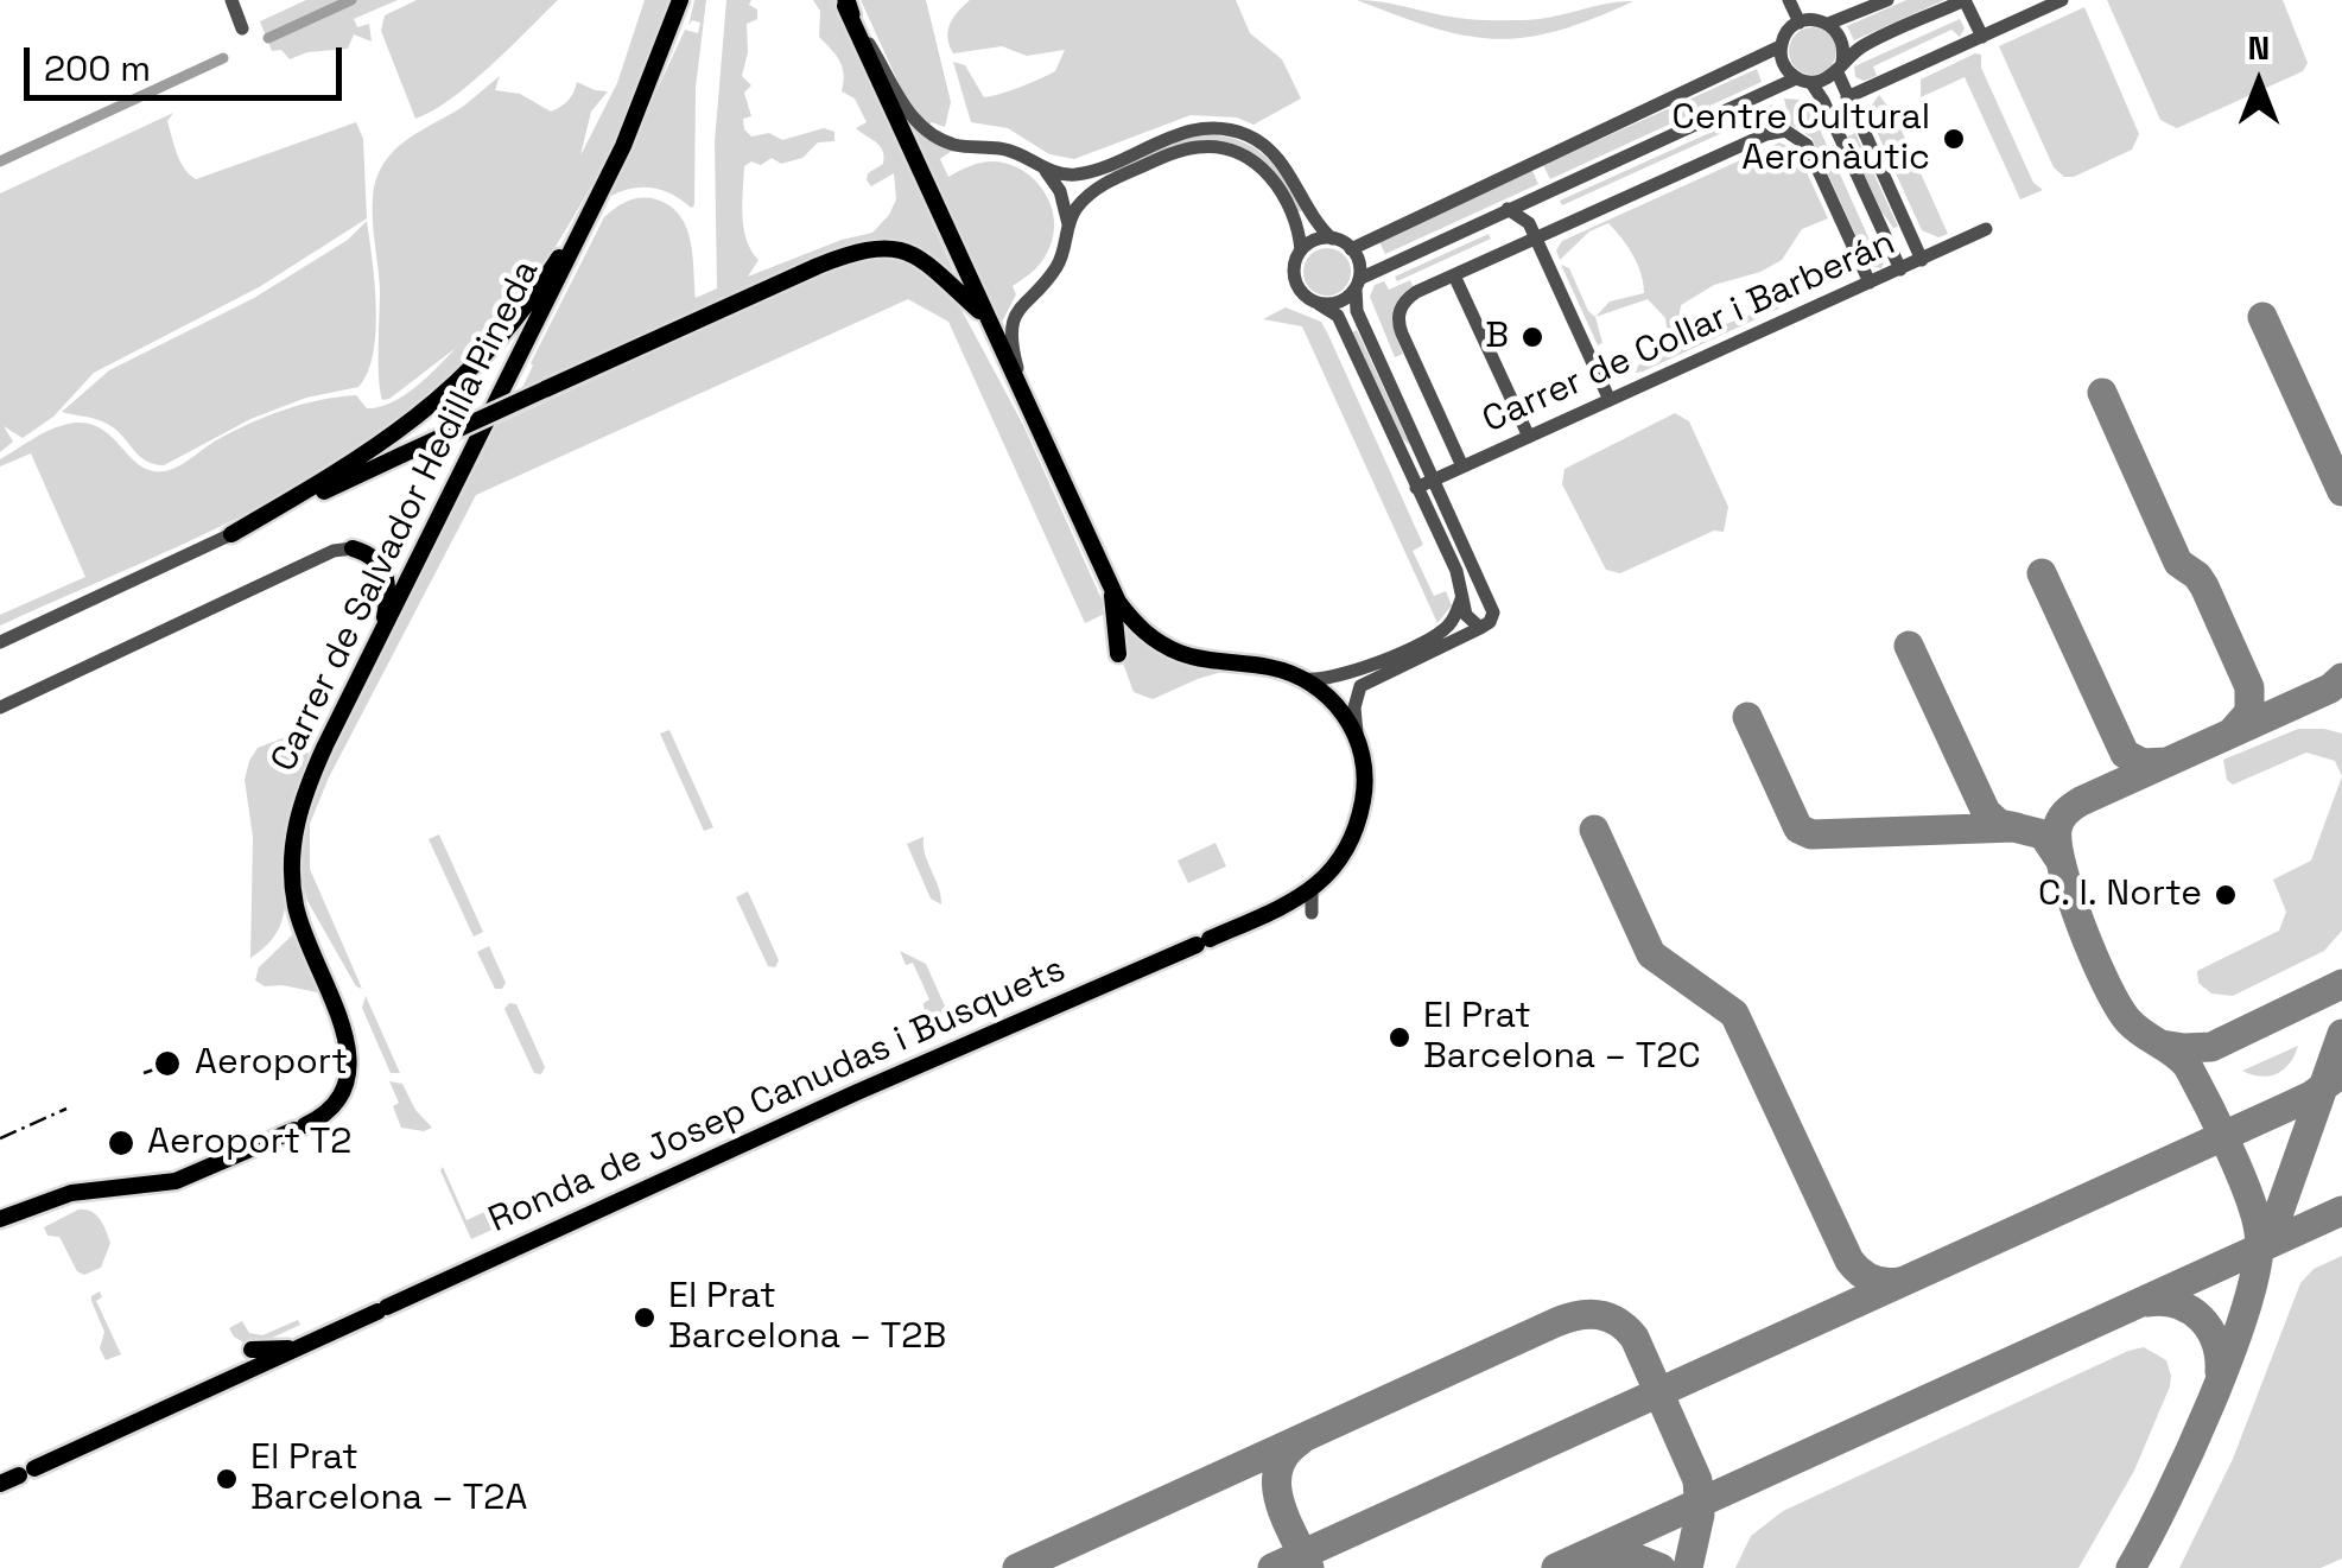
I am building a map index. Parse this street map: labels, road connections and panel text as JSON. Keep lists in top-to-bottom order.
{
  "streets": {
    "main road": ["Carrer de Salvador Hedilla Pineda", "Ronda de Josep Canudas i Busquets"],
    "street": ["Carrer de Collar i Barberán"]
  },
  "places": [
    "Centre Cultural Aeronàutic",
    "B",
    "C. I. Norte",
    "El Prat Barcelona – T2C",
    "Aeroport",
    "Aeroport T2",
    "El Prat Barcelona – T2B",
    "El Prat Barcelona – T2A"
  ],
  "scale_bar": "200 m",
  "north": "top"
}
